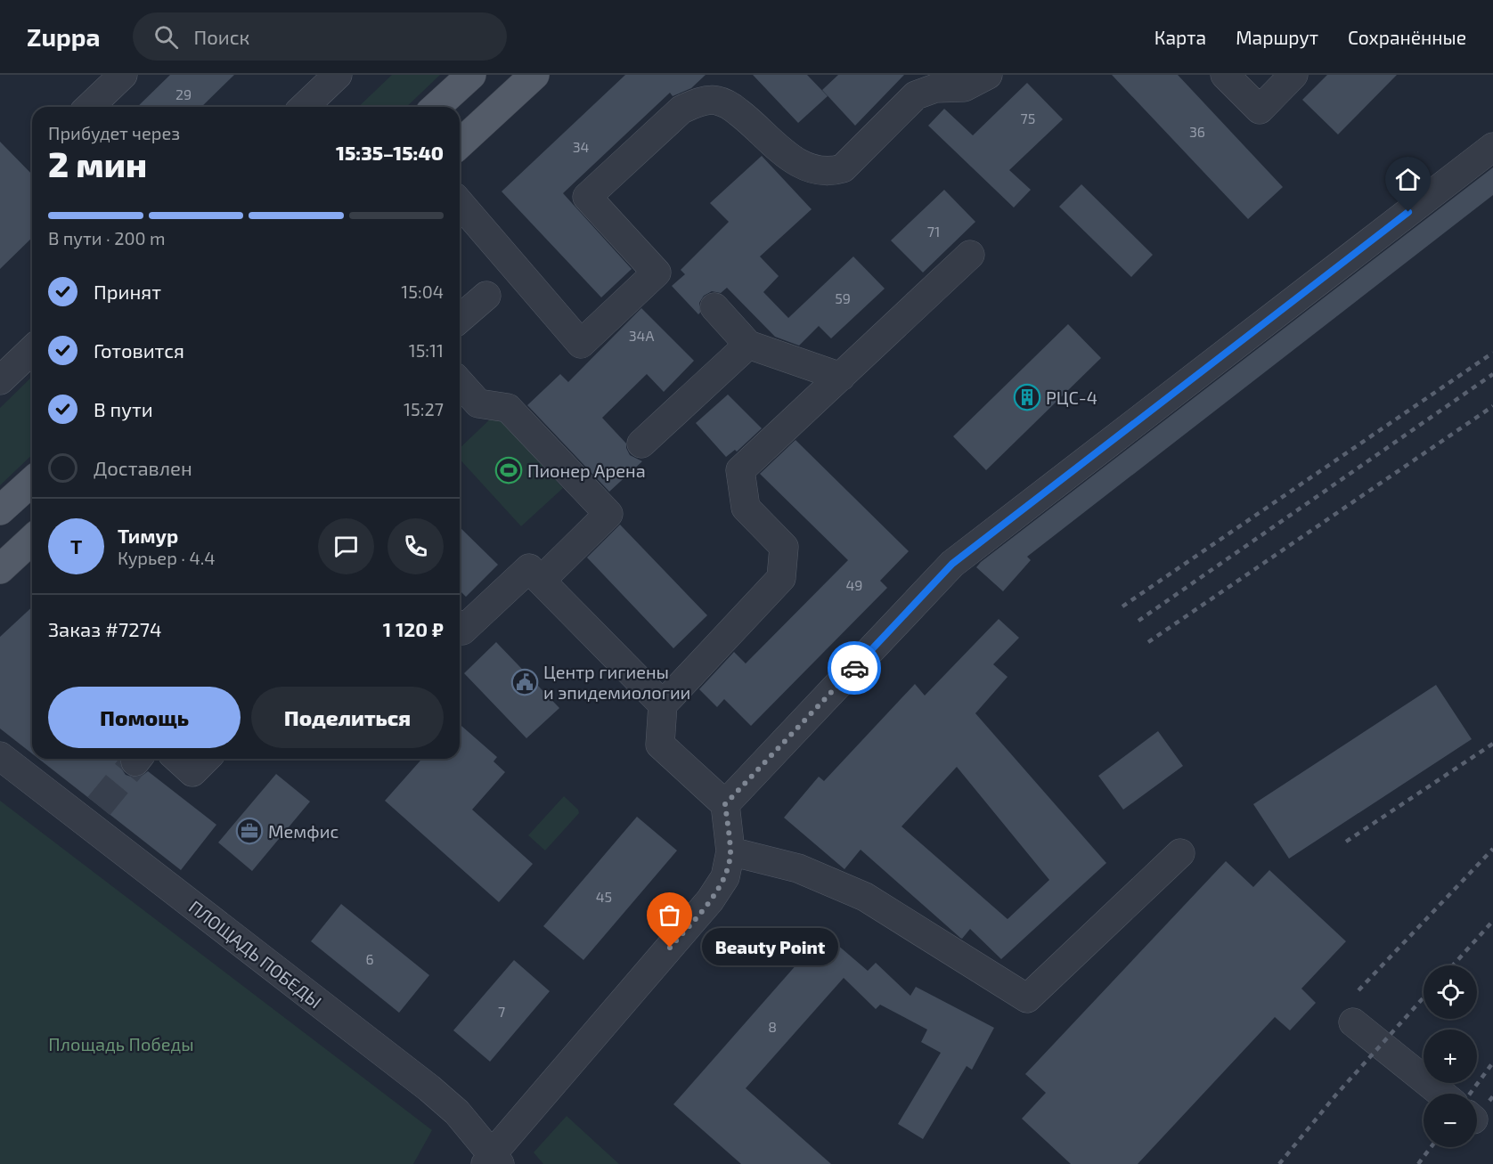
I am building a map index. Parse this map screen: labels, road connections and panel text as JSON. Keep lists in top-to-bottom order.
{
  "streets": {
    "street": ["ПЛОЩАДЬ ПОБЕДЫ"]
  },
  "parks": ["Площадь Победы"],
  "places": {
    "building": ["РЦС-4"],
    "sports": ["Пионер Арена"],
    "public building": ["Центр гигиены и эпидемиологии"],
    "office": ["Мемфис"],
    "other": ["Beauty Point"]
  },
  "house_numbers": [
    "29",
    "75",
    "36",
    "34",
    "71",
    "59",
    "34А",
    "49",
    "45",
    "6",
    "7",
    "8"
  ],
  "page": {
    "header": "Zuppa",
    "search": "Поиск",
    "nav": ["Карта", "Маршрут", "Сохранённые"],
    "heading": ["2 мин", "Прибудет через", "15:35–15:40"],
    "panel": [
      "Тимур",
      "Курьер · 4.4",
      "Заказ #7274",
      "1 120 ₽"
    ],
    "bar": "В пути · 200 m",
    "list": [
      ["Принят", "15:04"],
      ["Готовится", "15:11"],
      ["В пути", "15:27"],
      "Доставлен"
    ],
    "round": "Т",
    "buttons": ["Помощь", "Поделиться"],
    "bubble": "Beauty Point",
    "map_buttons": ["+", "−"]
  }
}
